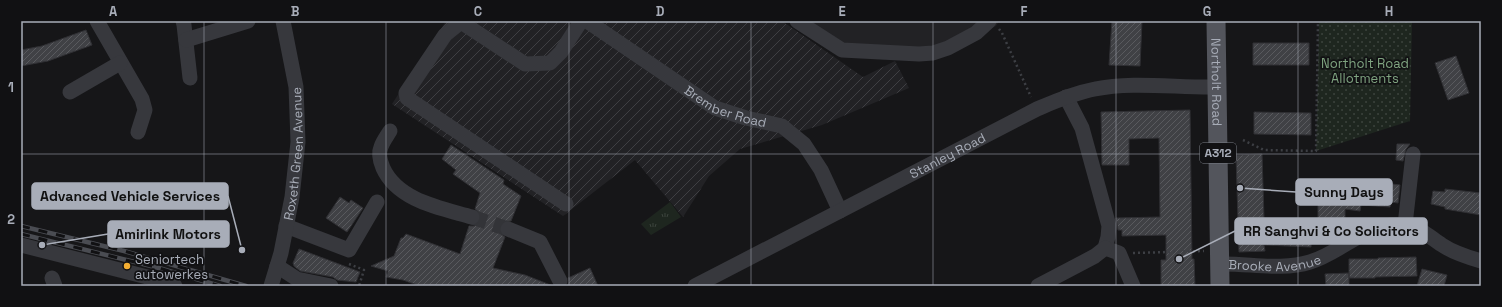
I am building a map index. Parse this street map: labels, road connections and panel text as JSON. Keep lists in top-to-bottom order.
{
  "streets": {
    "main road": ["Northolt Road", "A312"],
    "street": [
      "Brember Road",
      "Roxeth Green Avenue",
      "Stanley Road",
      "Brooke Avenue"
    ]
  },
  "crossings": [
    ["Northolt Road", "Stanley Road"],
    ["Northolt Road", "Brooke Avenue"],
    ["Brember Road", "Stanley Road"]
  ],
  "parks": ["Northolt Road Allotments"],
  "places": [
    "Sunny Days",
    "Amirlink Motors",
    "Advanced Vehicle Services",
    "RR Sanghvi & Co Solicitors",
    "Seniortech autowerkes"
  ],
  "grid": {
    "columns": [
      "A",
      "B",
      "C",
      "D",
      "E",
      "F",
      "G",
      "H"
    ],
    "rows": ["1", "2"]
  }
}
